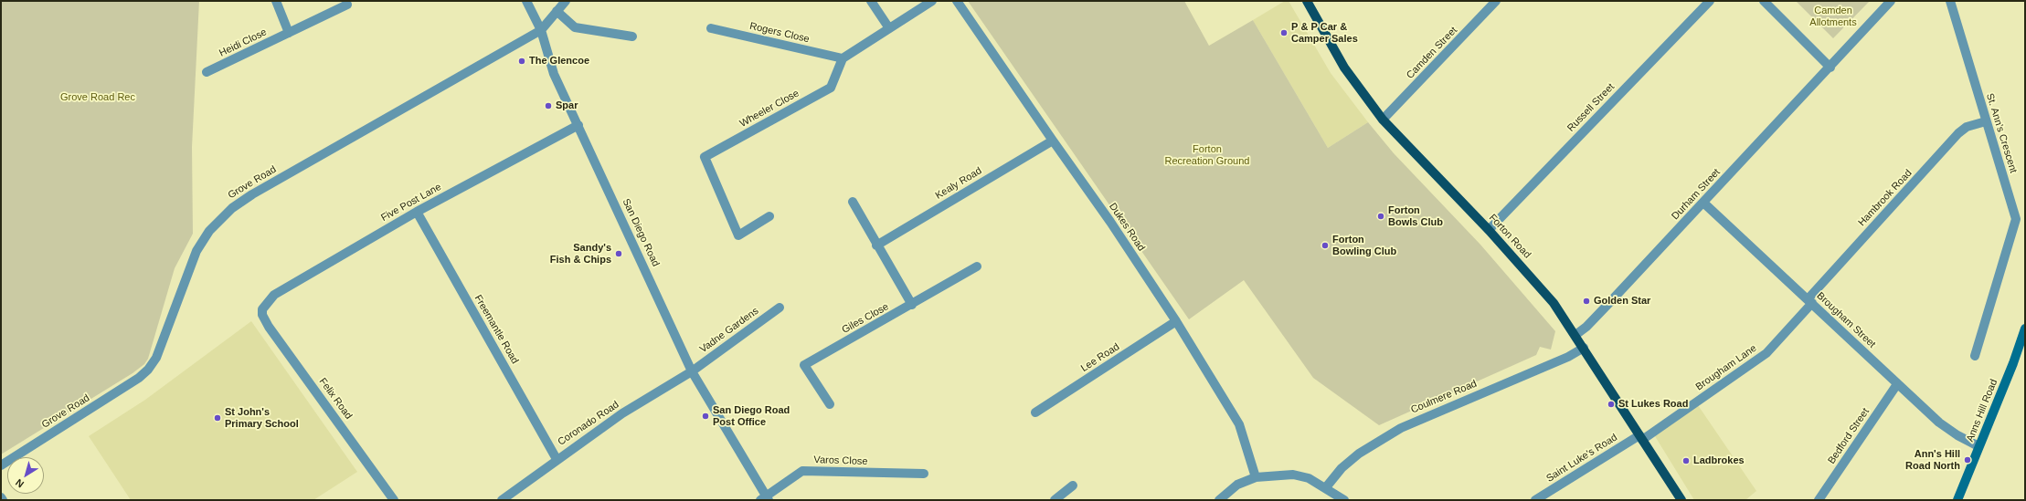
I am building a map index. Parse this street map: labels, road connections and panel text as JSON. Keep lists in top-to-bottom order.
{
  "streets": {
    "main road": ["Forton Road"],
    "street": [
      "Rogers Close",
      "Heidi Close",
      "Camden Street",
      "Russell Street",
      "Wheeler Close",
      "St. Ann's Crescent",
      "Grove Road",
      "Kealy Road",
      "Durham Street",
      "Hambrook Road",
      "Five Post Lane",
      "Dukes Road",
      "San Diego Road",
      "Giles Close",
      "Brougham Street",
      "Freemantle Road",
      "Vadne Gardens",
      "Lee Road",
      "Brougham Lane",
      "Coulmere Road",
      "Felix Road",
      "Anns Hill Road",
      "Coronado Road",
      "Bedford Street",
      "Saint Luke's Road",
      "Varos Close"
    ]
  },
  "crossings": [
    ["Rogers Close", "Wheeler Close"],
    ["Camden Street", "Forton Road"],
    ["Russell Street", "Forton Road"],
    ["St. Ann's Crescent", "Hambrook Road"],
    ["Grove Road", "San Diego Road"],
    ["Kealy Road", "Dukes Road"],
    ["Durham Street", "Forton Road"],
    ["Durham Street", "Brougham Street"],
    ["Hambrook Road", "Brougham Street"],
    ["Hambrook Road", "Brougham Lane"],
    ["Five Post Lane", "San Diego Road"],
    ["Five Post Lane", "Freemantle Road"],
    ["Five Post Lane", "Felix Road"],
    ["Dukes Road", "Lee Road"],
    ["San Diego Road", "Vadne Gardens"],
    ["San Diego Road", "Coronado Road"],
    ["San Diego Road", "Varos Close"],
    ["Forton Road", "Brougham Lane"],
    ["Forton Road", "Coulmere Road"],
    ["Forton Road", "Saint Luke's Road"],
    ["Brougham Street", "Brougham Lane"],
    ["Brougham Street", "Anns Hill Road"],
    ["Brougham Street", "Bedford Street"],
    ["Freemantle Road", "Coronado Road"],
    ["Vadne Gardens", "Coronado Road"],
    ["Brougham Lane", "Saint Luke's Road"]
  ],
  "parks": ["Camden Allotments", "Grove Road Rec", "Forton Recreation Ground"],
  "places": [
    "P & P Car & Camper Sales",
    "The Glencoe",
    "Spar",
    "Forton Bowls Club",
    "Forton Bowling Club",
    "Sandy's Fish & Chips",
    "Golden Star",
    "St Lukes Road",
    "San Diego Road Post Office",
    "St John's Primary School",
    "Ann's Hill Road North",
    "Ladbrokes"
  ],
  "north": "bottom left"
}
